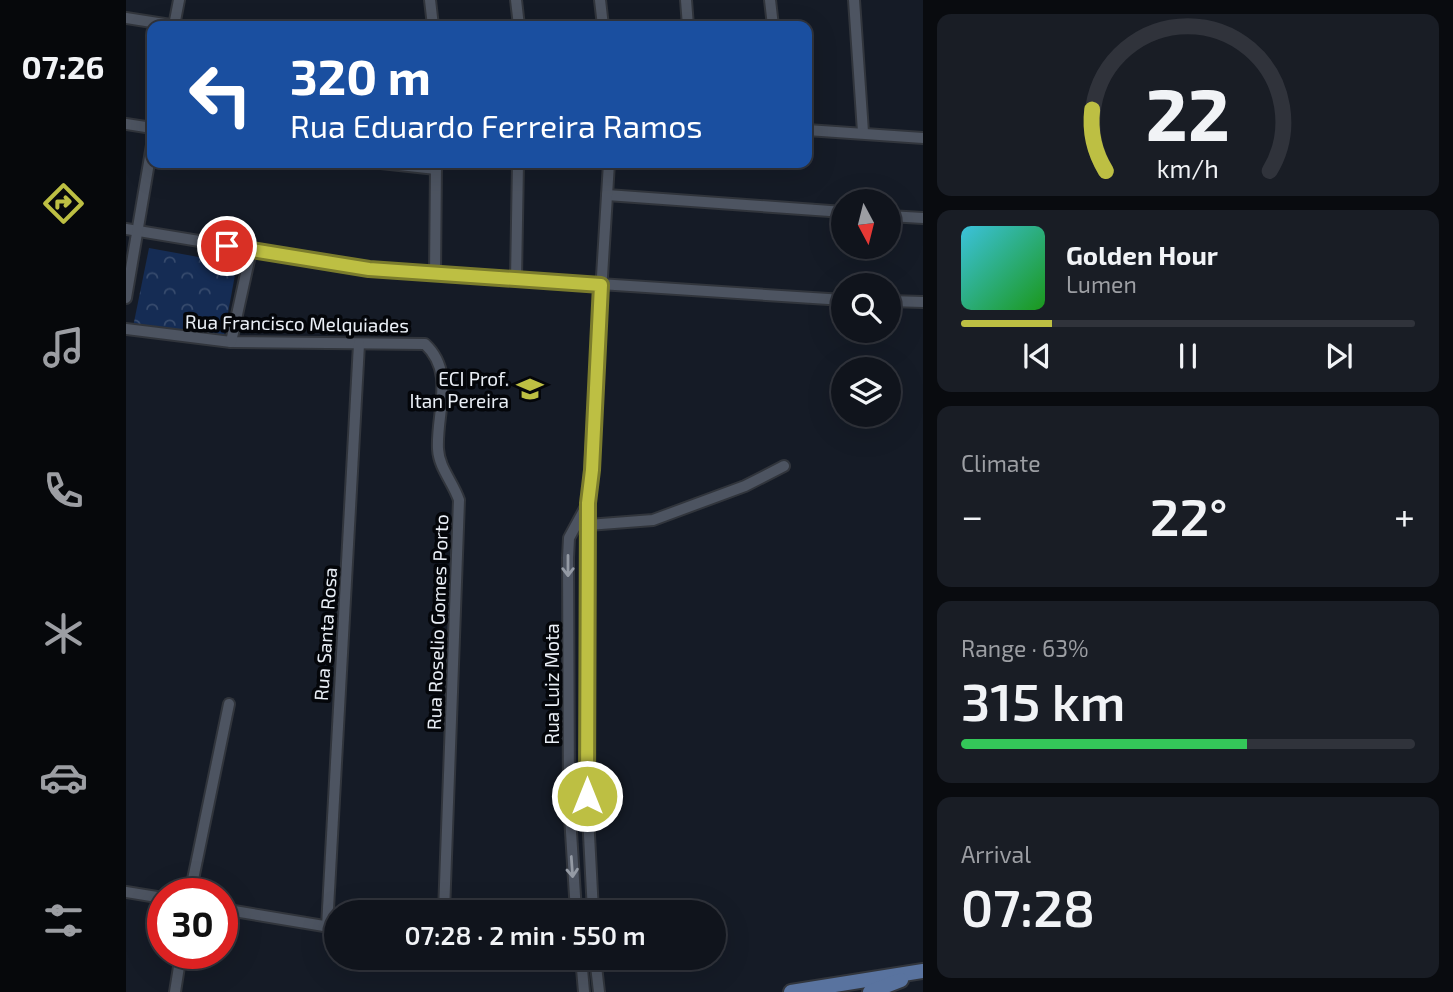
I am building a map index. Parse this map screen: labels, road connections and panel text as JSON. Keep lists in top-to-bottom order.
{
  "streets": {
    "street": [
      "Rua Francisco Melquiades",
      "Rua Roselio Gomes Porto",
      "Rua Santa Rosa",
      "Rua Luiz Mota"
    ]
  },
  "crossings": [
    ["Rua Francisco Melquiades", "Rua Roselio Gomes Porto"],
    ["Rua Francisco Melquiades", "Rua Santa Rosa"]
  ],
  "places": {
    "school or university": ["ECI Prof. Itan Pereira"]
  },
  "north": "bottom",
  "page": {
    "tabs": "07:26",
    "turn": ["320 m", "Rua Eduardo Ferreira Ramos"],
    "song": ["Golden Hour", "Lumen"],
    "tile": [
      "Climate",
      ["Range · 63%", "315 km"],
      ["Arrival", "07:28"]
    ],
    "heat": ["−", "22°", "+"],
    "limit": "30",
    "trip": "07:28 · 2 min · 550 m",
    "gauge": ["22", "km/h"]
  }
}
